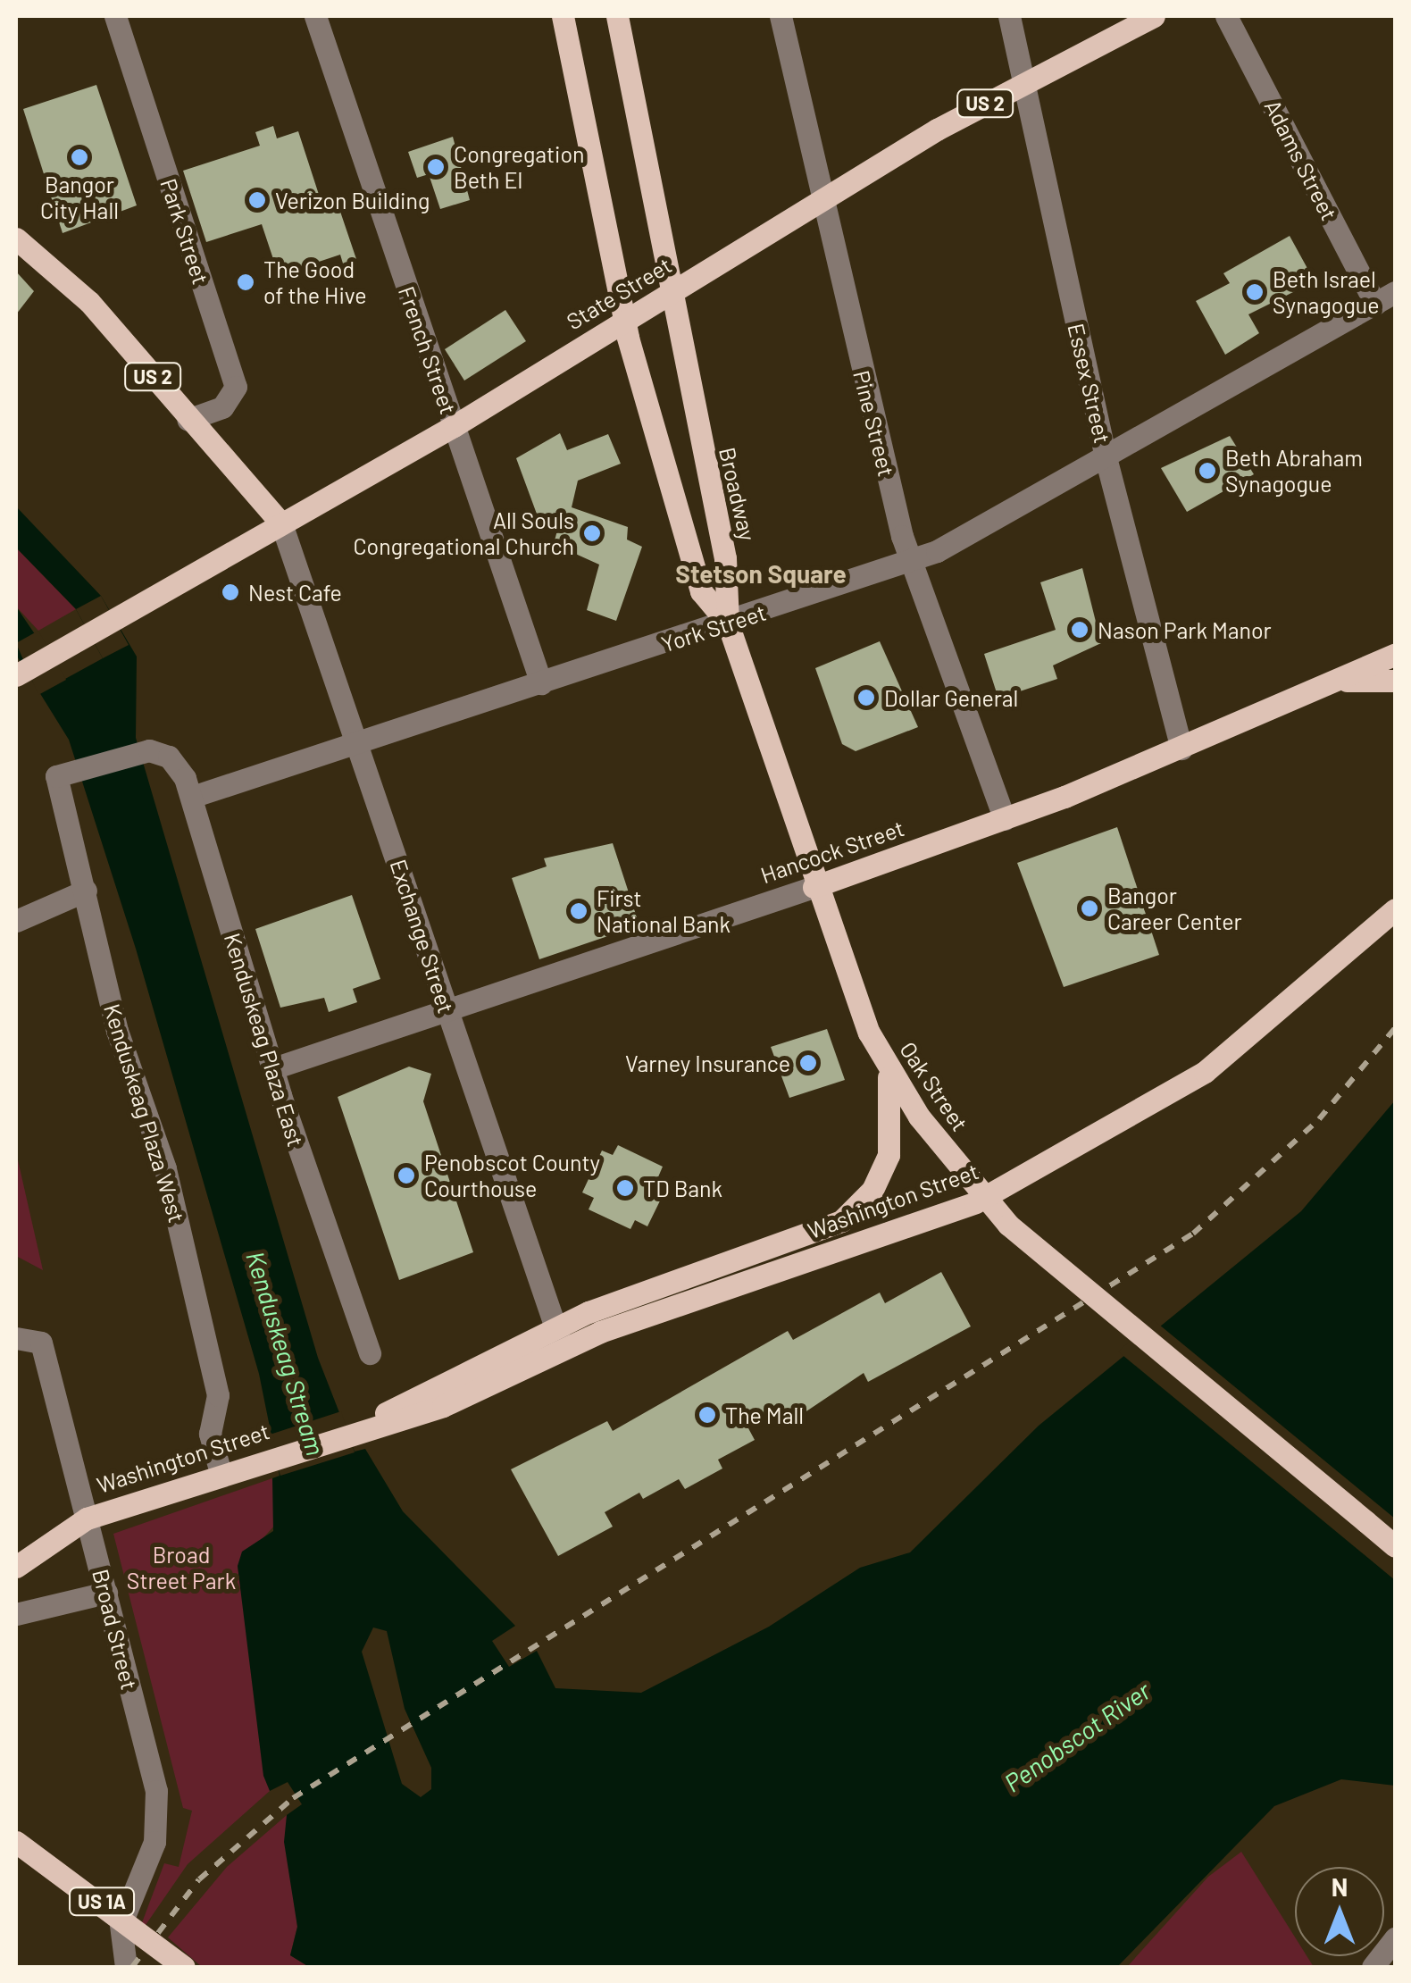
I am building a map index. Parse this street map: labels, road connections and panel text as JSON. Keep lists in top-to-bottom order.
{
  "streets": {
    "main road": [
      "US 2",
      "State Street",
      "Broadway",
      "Hancock Street",
      "Oak Street",
      "Washington Street",
      "US 1A"
    ],
    "street": [
      "Adams Street",
      "Park Street",
      "French Street",
      "Essex Street",
      "Pine Street",
      "York Street",
      "Exchange Street",
      "Kenduskeag Plaza East",
      "Kenduskeag Plaza West",
      "Broad Street"
    ]
  },
  "crossings": [
    ["US 2", "Park Street"],
    ["US 2", "State Street"],
    ["US 2", "Exchange Street"],
    ["Adams Street", "York Street"],
    ["State Street", "French Street"],
    ["State Street", "Essex Street"],
    ["State Street", "Pine Street"],
    ["State Street", "Broadway"],
    ["State Street", "Exchange Street"],
    ["French Street", "York Street"],
    ["Essex Street", "York Street"],
    ["Essex Street", "Hancock Street"],
    ["Pine Street", "York Street"],
    ["Pine Street", "Hancock Street"],
    ["Broadway", "York Street"],
    ["Broadway", "Oak Street"],
    ["York Street", "Exchange Street"],
    ["York Street", "Kenduskeag Plaza East"],
    ["York Street", "Oak Street"],
    ["Hancock Street", "Exchange Street"],
    ["Hancock Street", "Kenduskeag Plaza East"],
    ["Hancock Street", "Oak Street"],
    ["Exchange Street", "Washington Street"],
    ["Kenduskeag Plaza East", "Kenduskeag Plaza West"],
    ["Oak Street", "Washington Street"],
    ["Kenduskeag Plaza West", "Washington Street"],
    ["Washington Street", "Broad Street"]
  ],
  "districts": ["Stetson Square"],
  "water": ["Kenduskeag Stream", "Penobscot River"],
  "parks": ["Broad Street Park"],
  "places": [
    "Bangor City Hall",
    "Congregation Beth El",
    "Verizon Building",
    "The Good of the Hive",
    "Beth Israel Synagogue",
    "Beth Abraham Synagogue",
    "All Souls Congregational Church",
    "Nest Cafe",
    "Nason Park Manor",
    "Dollar General",
    "Bangor Career Center",
    "First National Bank",
    "Varney Insurance",
    "Penobscot County Courthouse",
    "TD Bank",
    "The Mall"
  ],
  "north": "top"
}
